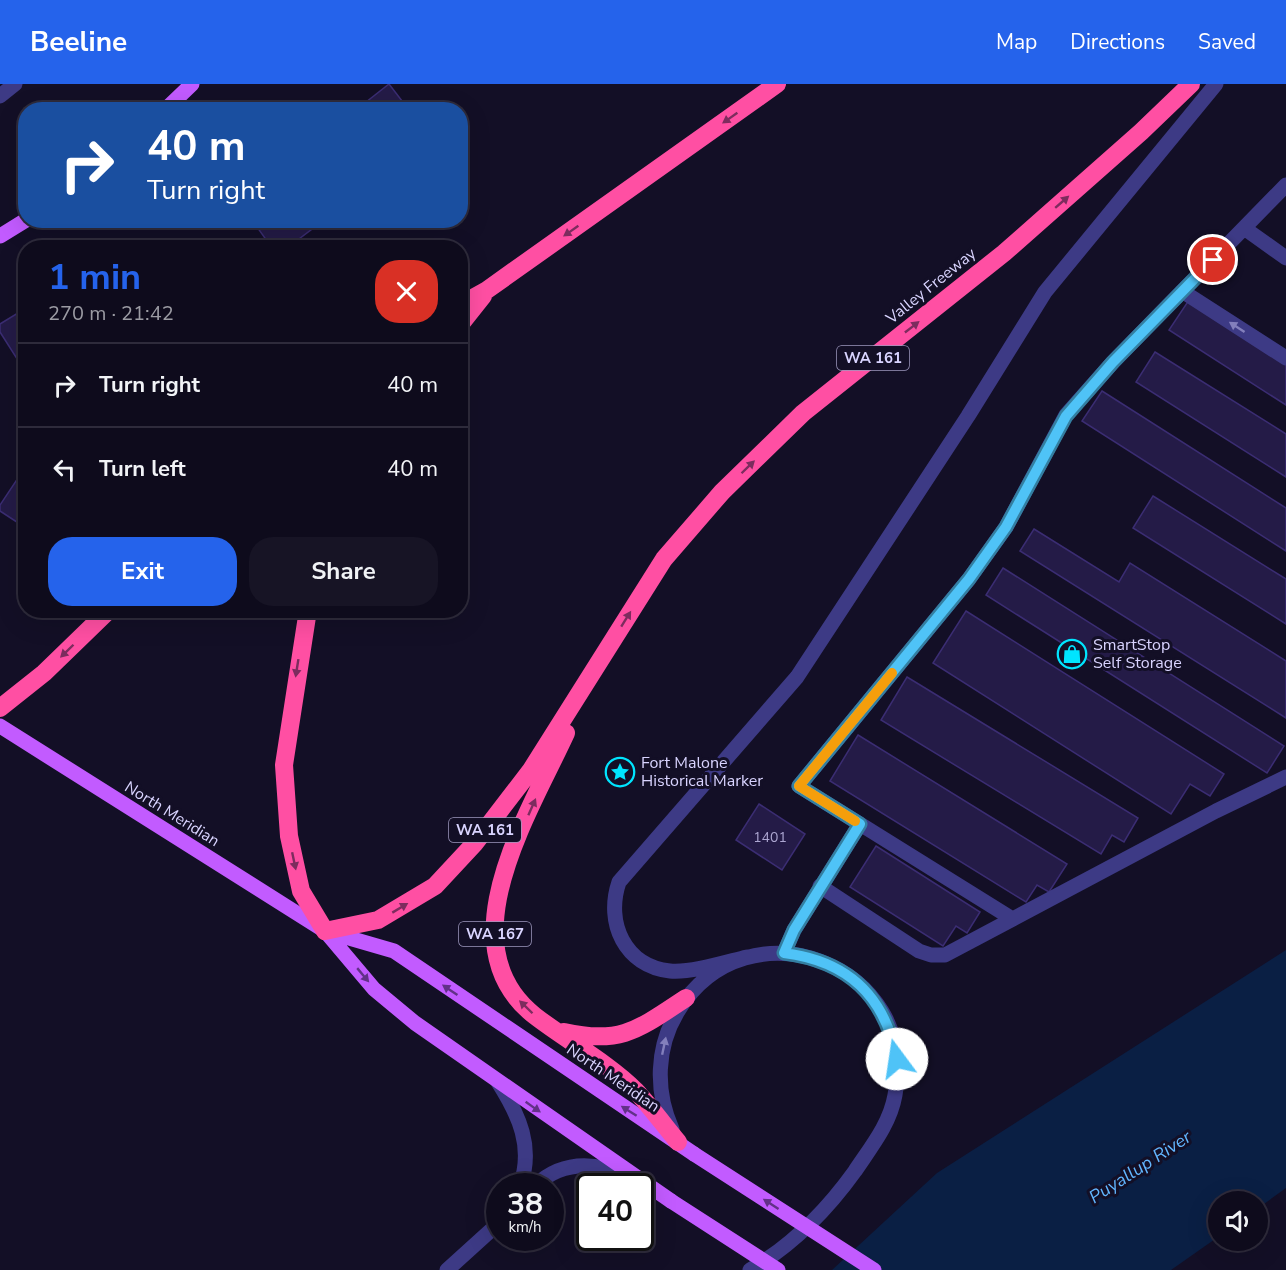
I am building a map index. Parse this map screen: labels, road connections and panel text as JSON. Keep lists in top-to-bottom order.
{
  "streets": {
    "highway": ["Valley Freeway", "WA 161", "WA 167"],
    "main road": ["North Meridian"]
  },
  "crossings": [
    ["Valley Freeway", "WA 161"],
    ["Valley Freeway", "WA 167"],
    ["WA 161", "North Meridian"],
    ["WA 161", "WA 167"],
    ["North Meridian", "WA 167"]
  ],
  "one_way": ["Valley Freeway"],
  "water": ["Puyallup River"],
  "places": {
    "shop": ["SmartStop Self Storage"],
    "place": ["Fort Malone Historical Marker"]
  },
  "house_numbers": ["1401"],
  "page": {
    "header": "Beeline",
    "nav": ["Map", "Directions", "Saved"],
    "turn": ["40 m", "Turn right"],
    "heading": ["1 min", "270 m · 21:42"],
    "list": [
      {
        "name": "Turn right",
        "value": "40 m"
      },
      {
        "name": "Turn left",
        "value": "40 m"
      }
    ],
    "buttons": ["Exit", "Share"],
    "speed": "38 km/h",
    "limit": "40"
  }
}
